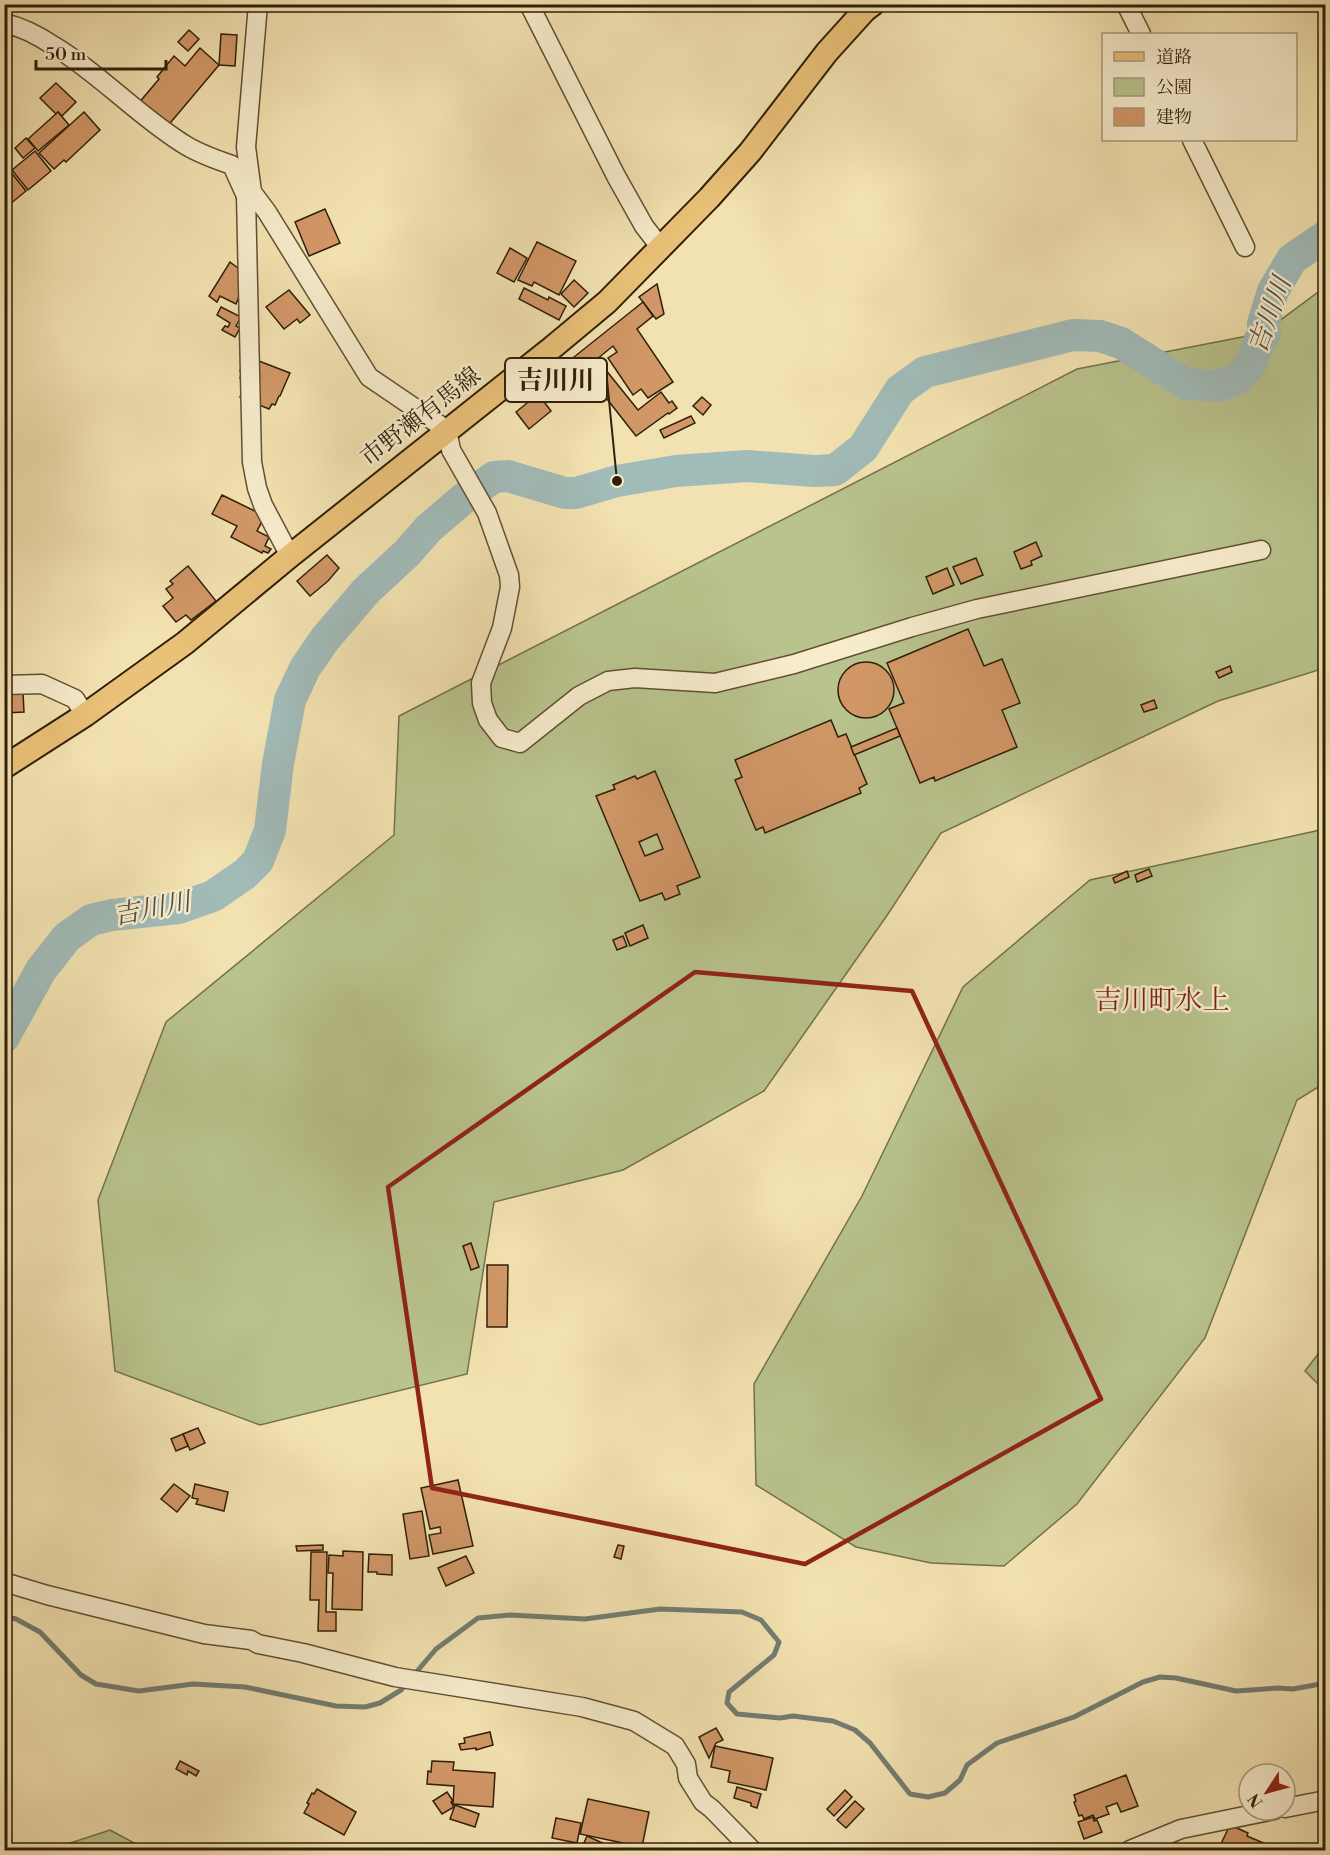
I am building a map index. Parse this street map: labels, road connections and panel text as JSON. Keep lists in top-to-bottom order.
{
  "streets": {
    "main road": ["市野瀬有馬線"]
  },
  "districts": ["吉川町水上"],
  "water": ["吉川川"],
  "places": ["吉川川"],
  "legend": ["道路", "公園", "建物"],
  "scale_bar": "50 m",
  "north": "bottom left"
}
